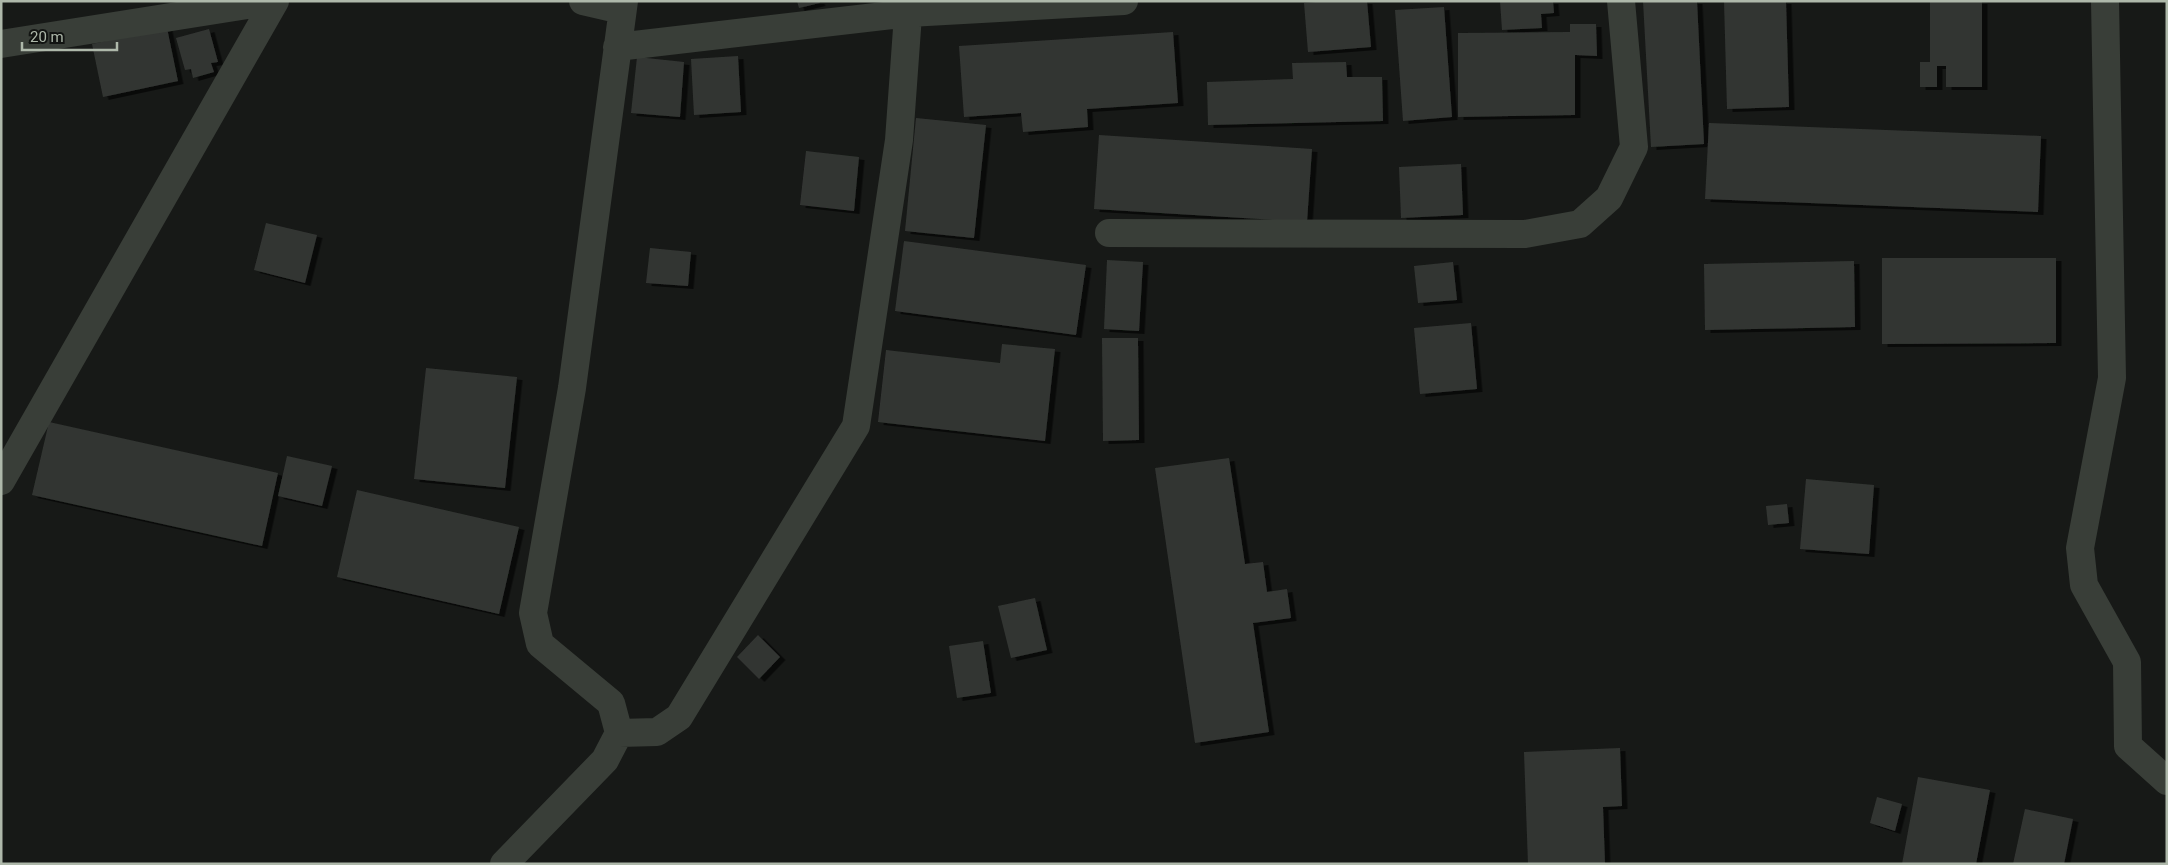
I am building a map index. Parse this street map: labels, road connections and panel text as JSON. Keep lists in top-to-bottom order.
{
  "scale_bar": "20 m"
}
